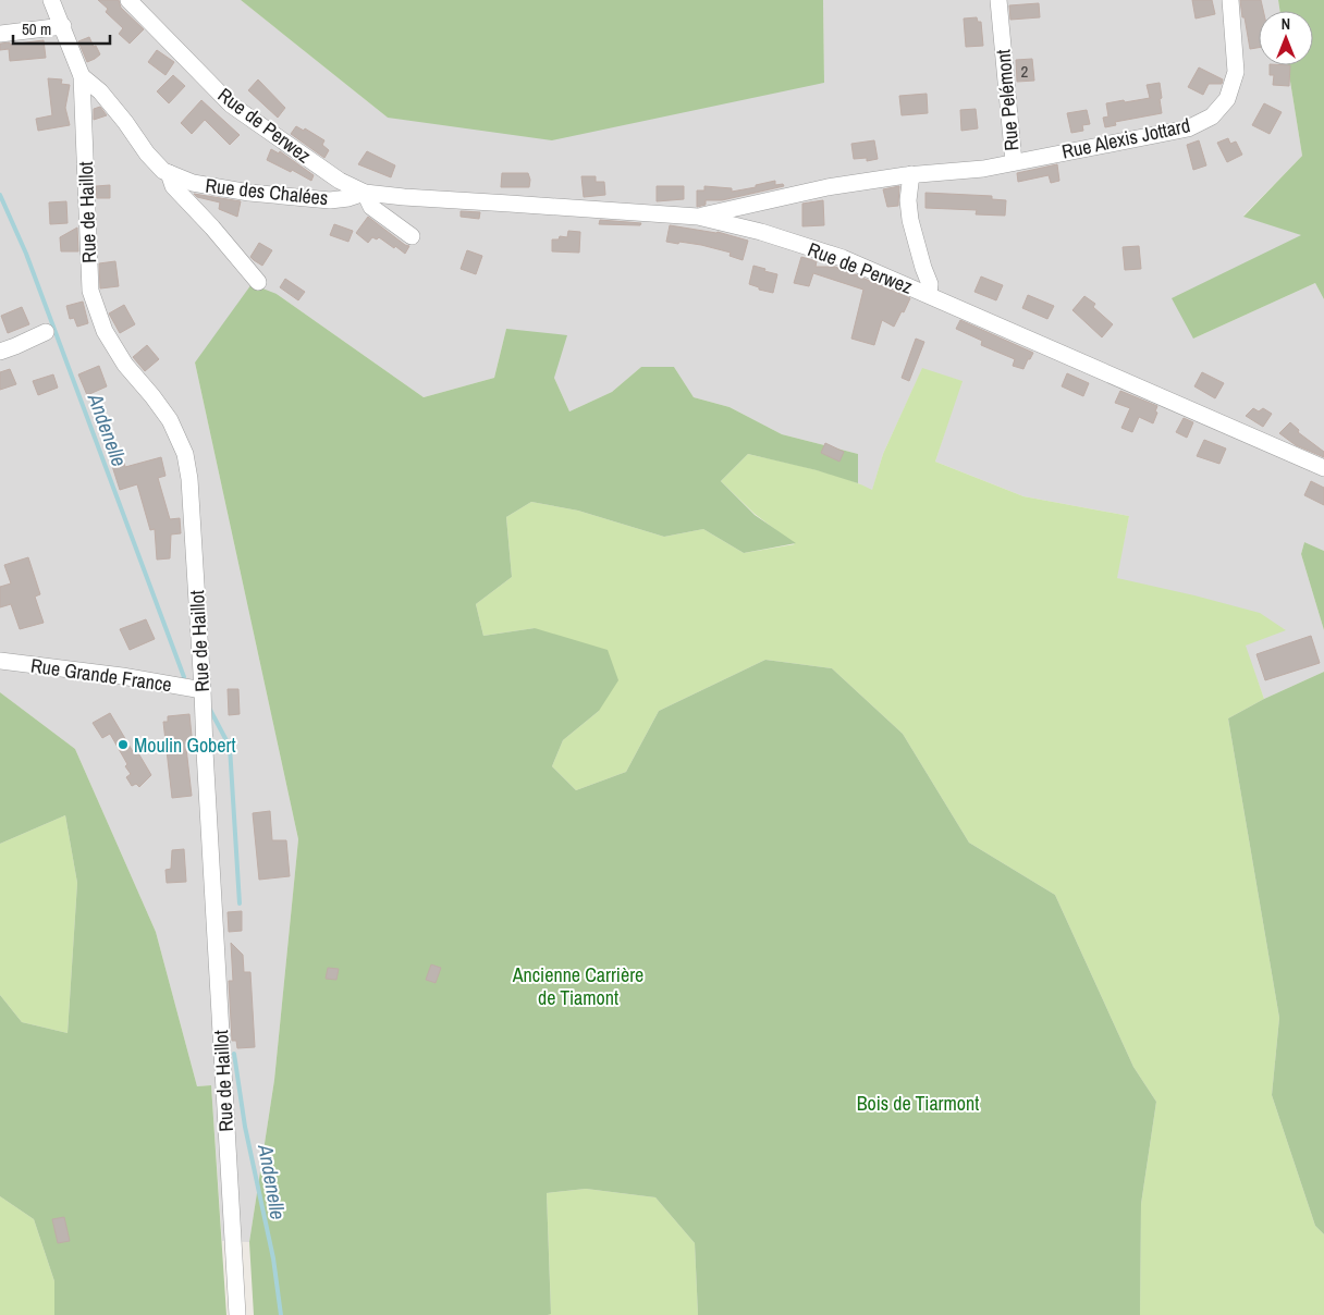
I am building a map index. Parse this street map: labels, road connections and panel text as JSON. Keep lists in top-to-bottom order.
{
  "streets": {
    "street": [
      "Rue Pelémont",
      "Rue de Perwez",
      "Rue Alexis Jottard",
      "Rue des Chalées",
      "Rue de Haillot",
      "Rue Grande France"
    ]
  },
  "crossings": [
    ["Rue Pelémont", "Rue de Perwez"],
    ["Rue Pelémont", "Rue Alexis Jottard"],
    ["Rue de Perwez", "Rue des Chalées"],
    ["Rue des Chalées", "Rue de Haillot"],
    ["Rue de Haillot", "Rue Grande France"]
  ],
  "water": ["Andenelle"],
  "parks": ["Ancienne Carrière de Tiamont", "Bois de Tiarmont"],
  "places": ["Moulin Gobert"],
  "house_numbers": ["2"],
  "scale_bar": "50 m",
  "north": "top"
}
